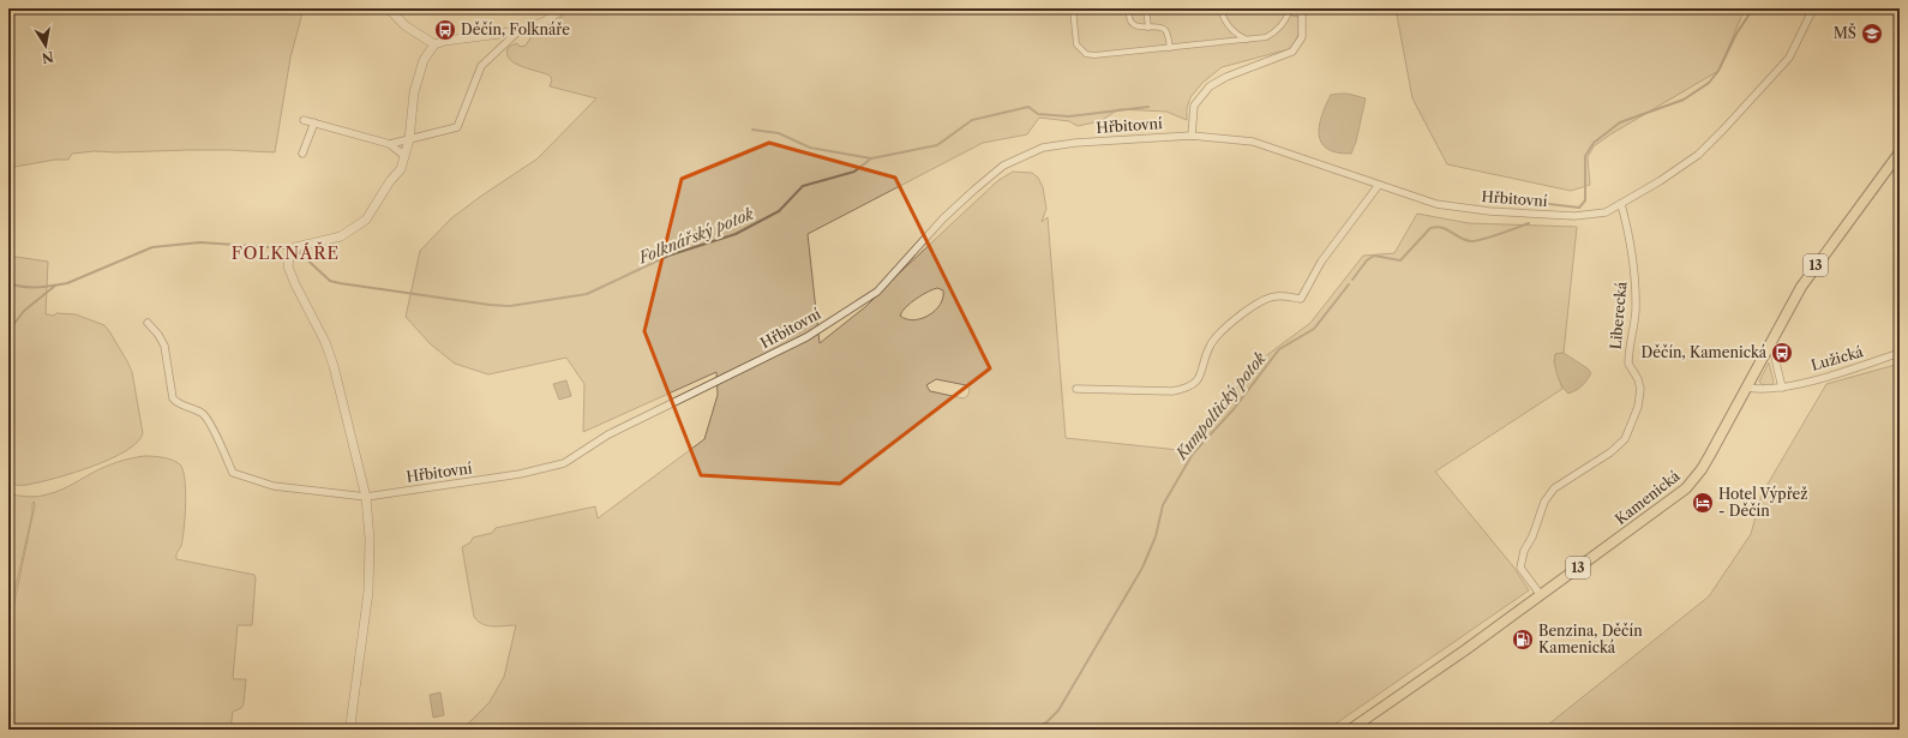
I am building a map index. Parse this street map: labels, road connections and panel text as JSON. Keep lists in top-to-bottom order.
{
  "streets": {
    "main road": ["13", "Kamenická"],
    "street": ["Hřbitovní", "Liberecká", "Lužická"]
  },
  "crossings": [
    ["Hřbitovní", "Liberecká"],
    ["Liberecká", "Kamenická"],
    ["Lužická", "Kamenická"]
  ],
  "districts": ["FOLKNÁŘE"],
  "water": ["Folknářský potok", "Kumpoltický potok"],
  "places": {
    "bus stop": ["Děčín, Folknáře", "Děčín, Kamenická"],
    "school or university": ["MŠ"],
    "hotel": ["Hotel Výpřež - Děčín"],
    "fuel station": ["Benzina, Děčín Kamenická"]
  },
  "north": "bottom"
}
